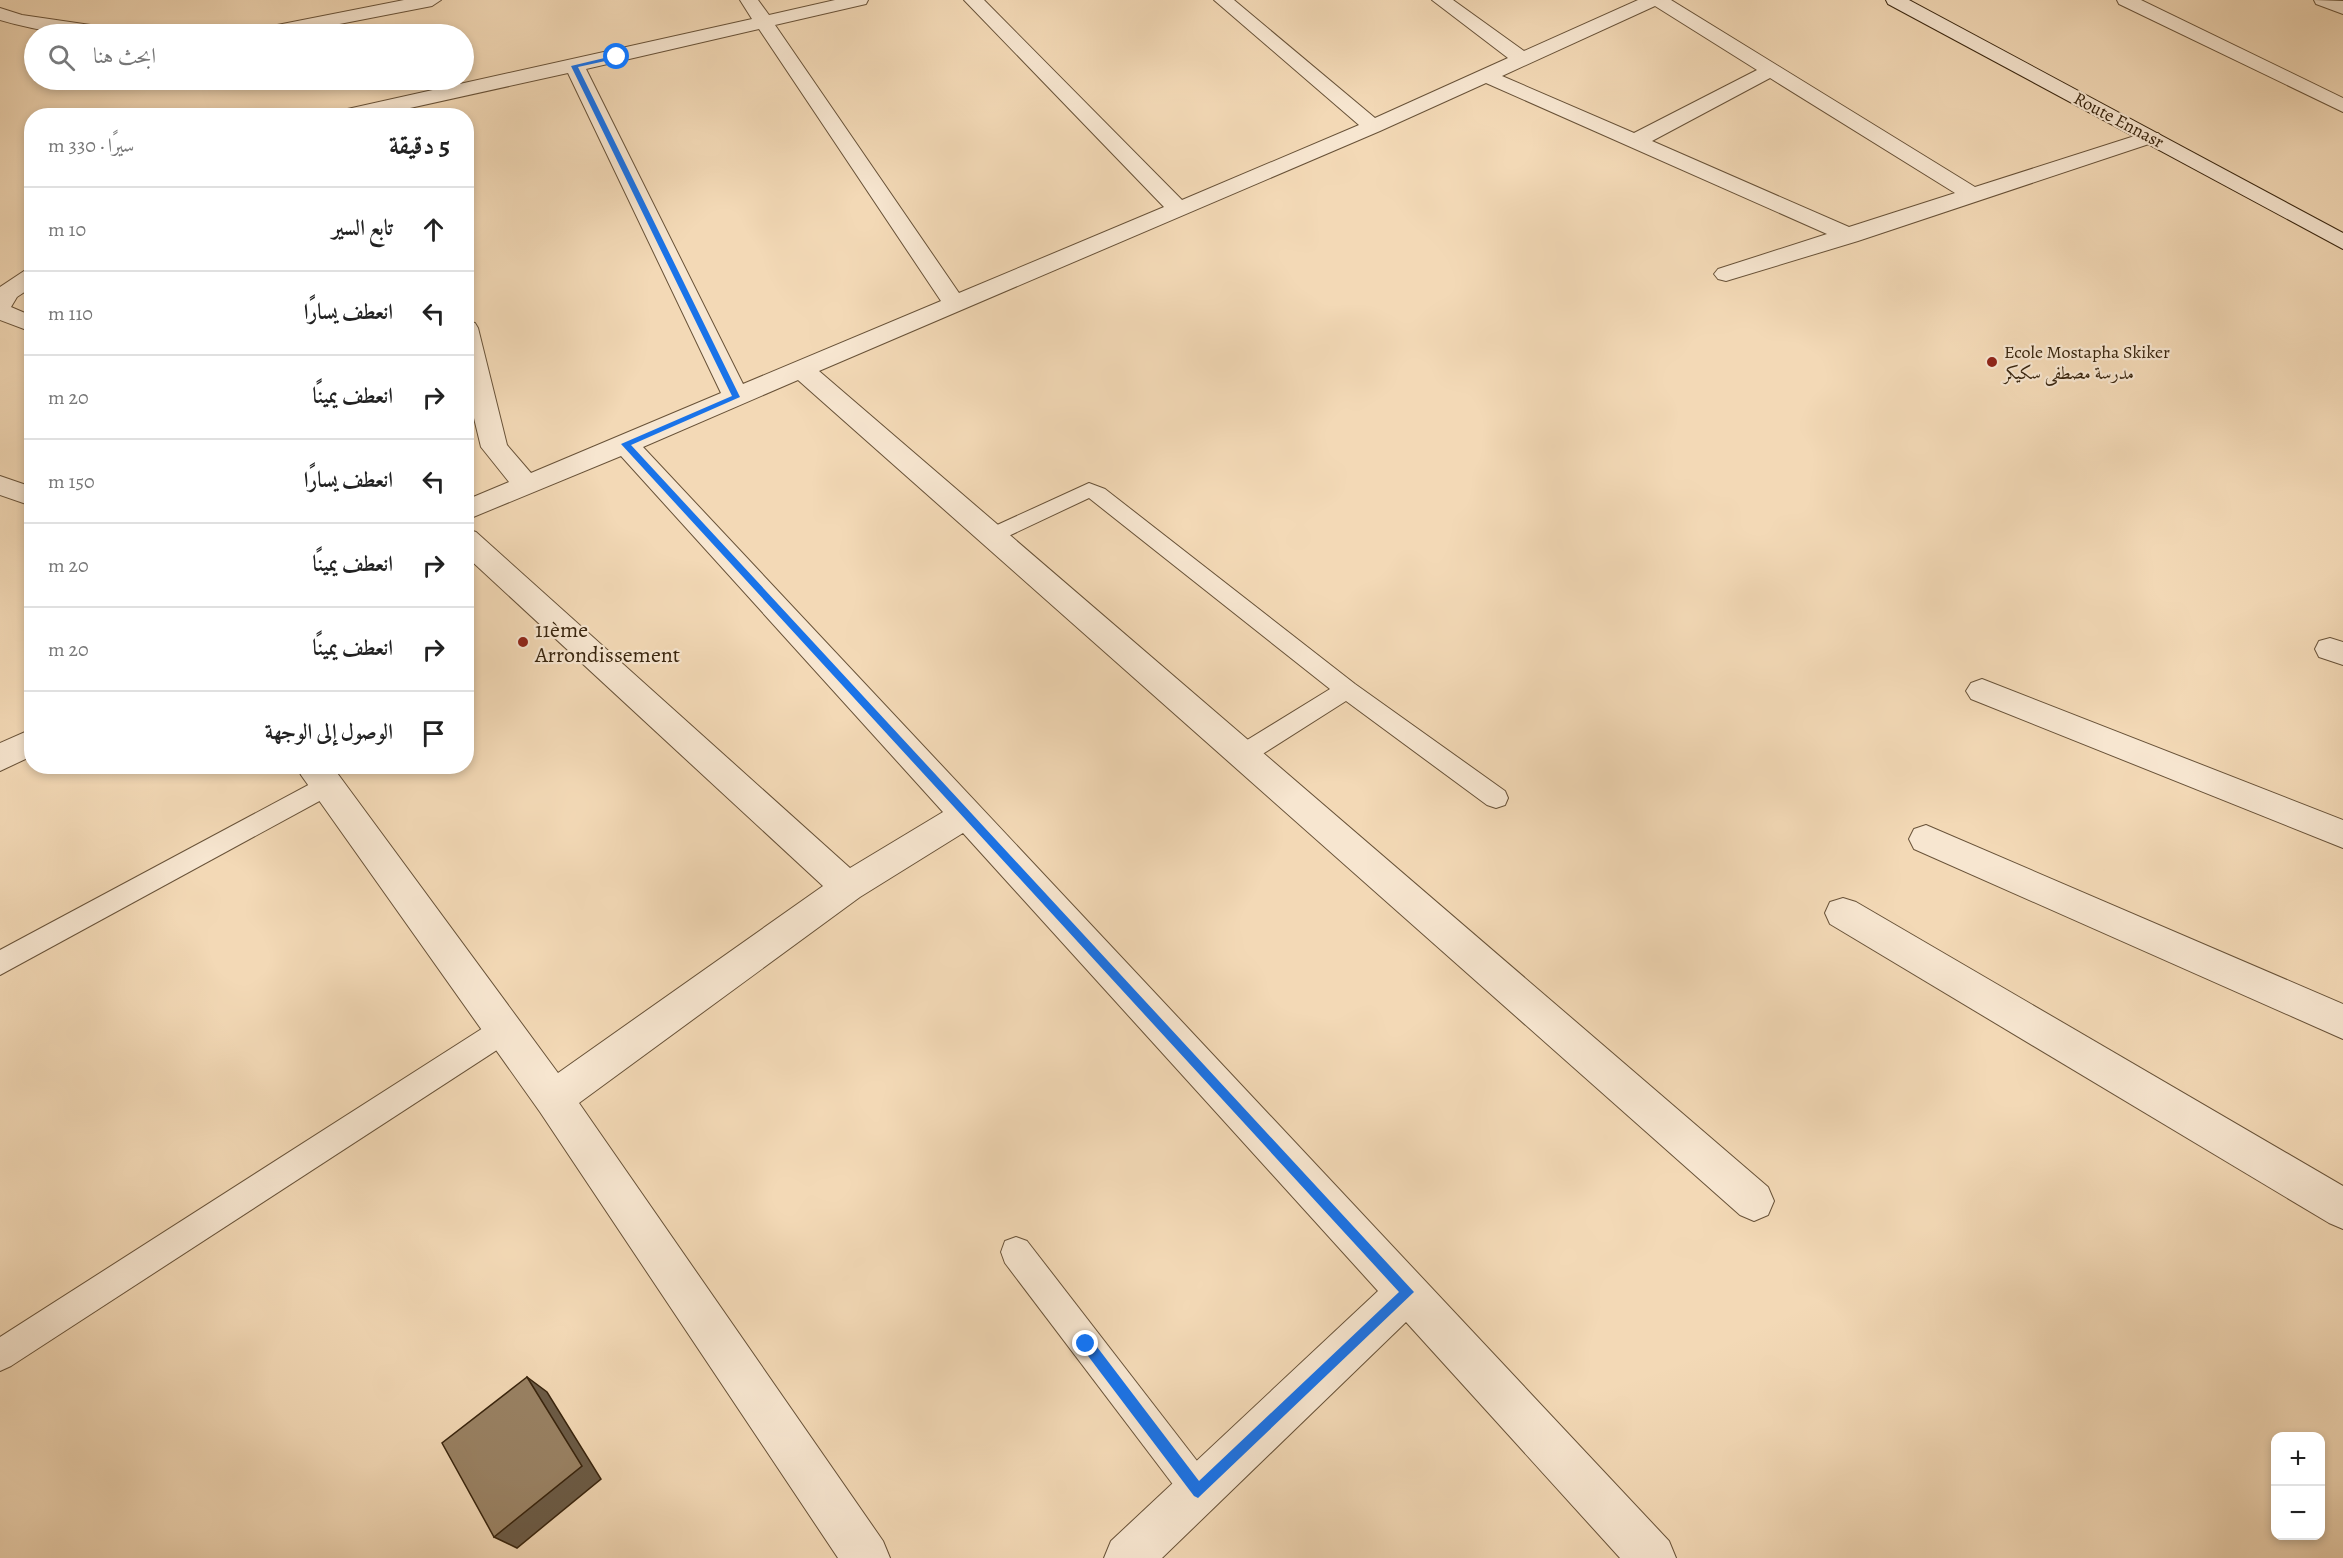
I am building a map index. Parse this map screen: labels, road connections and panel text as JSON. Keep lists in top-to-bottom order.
{
  "streets": {
    "street": ["Route Ennasr"]
  },
  "places": ["Ecole Mostapha Skiker مدرسة مصطفى سكيكر", "11ème Arrondissement"],
  "page": {
    "search": "ابحث هنا",
    "heading": ["5 دقيقة", "سيرًا · 330 m"],
    "list": [
      ["تابع السير", "10 m"],
      ["انعطف يسارًا", "110 m"],
      ["انعطف يمينًا", "20 m"],
      ["انعطف يسارًا", "150 m"],
      ["انعطف يمينًا", "20 m"],
      ["انعطف يمينًا", "20 m"],
      "الوصول إلى الوجهة"
    ],
    "map_buttons": ["+", "−"]
  }
}
